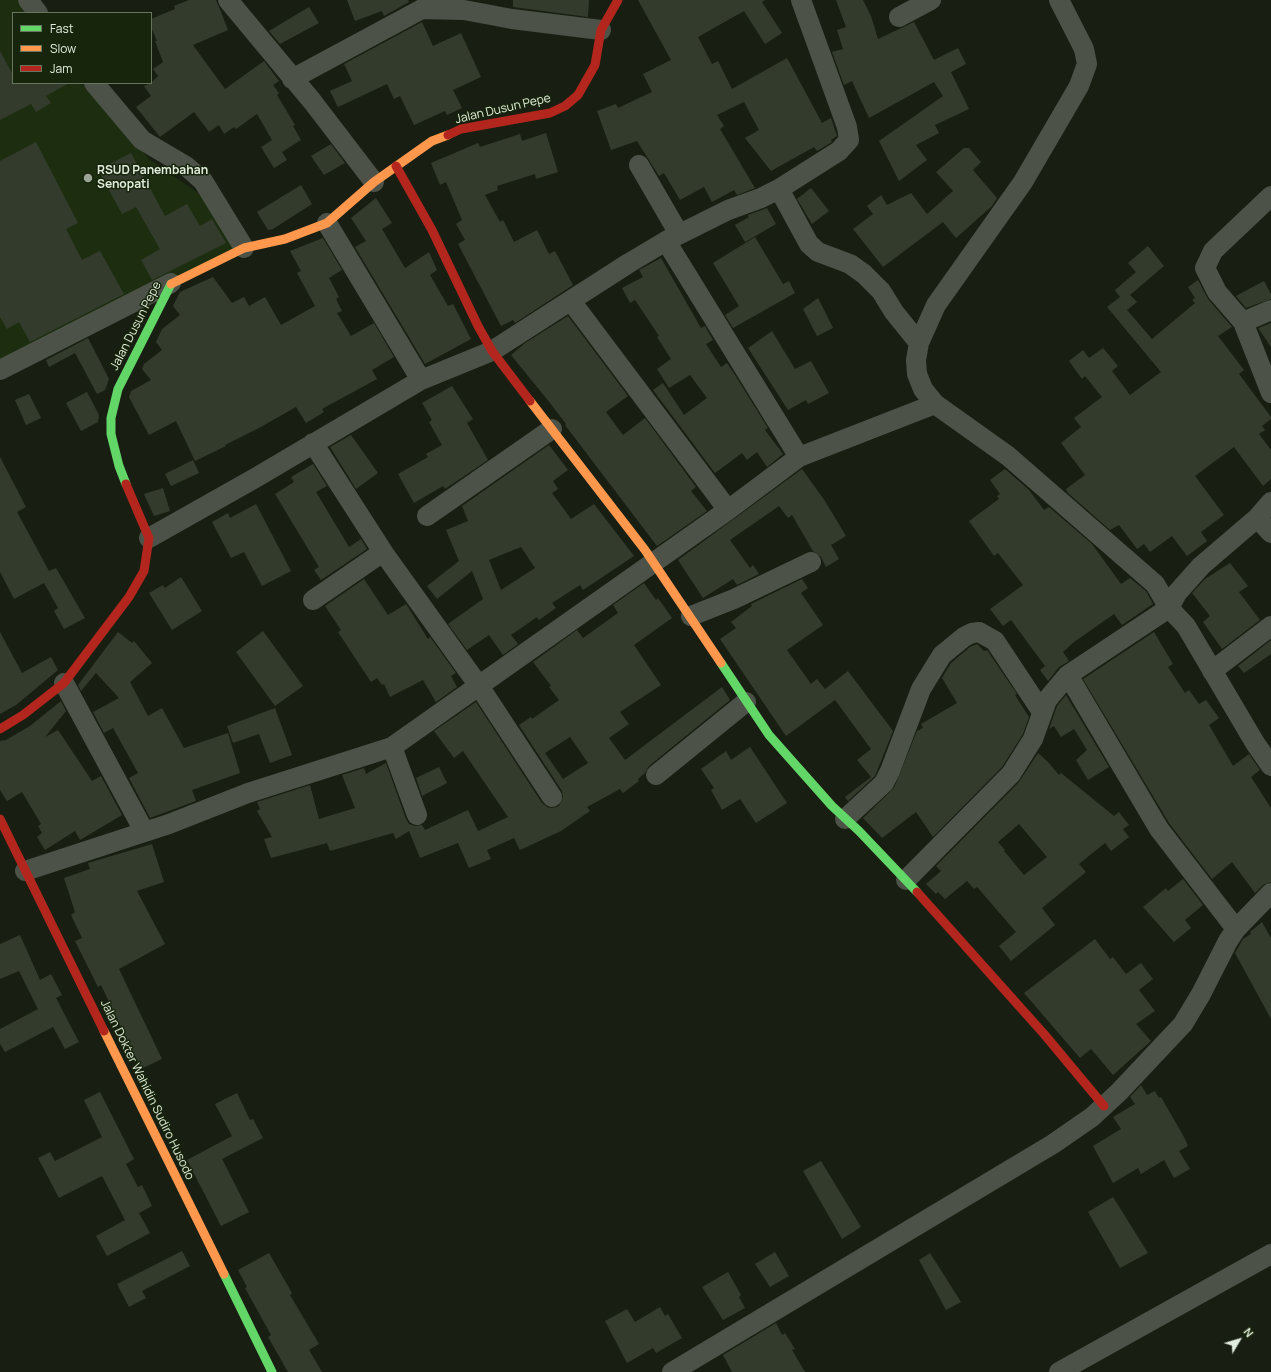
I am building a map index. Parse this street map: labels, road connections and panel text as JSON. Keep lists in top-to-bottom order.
{
  "streets": {
    "street": ["Jalan Dusun Pepe", "Jalan Dokter Wahidin Sudiro Husodo"]
  },
  "places": ["RSUD Panembahan Senopati"],
  "legend": ["Fast", "Slow", "Jam"],
  "north": "top right"
}
